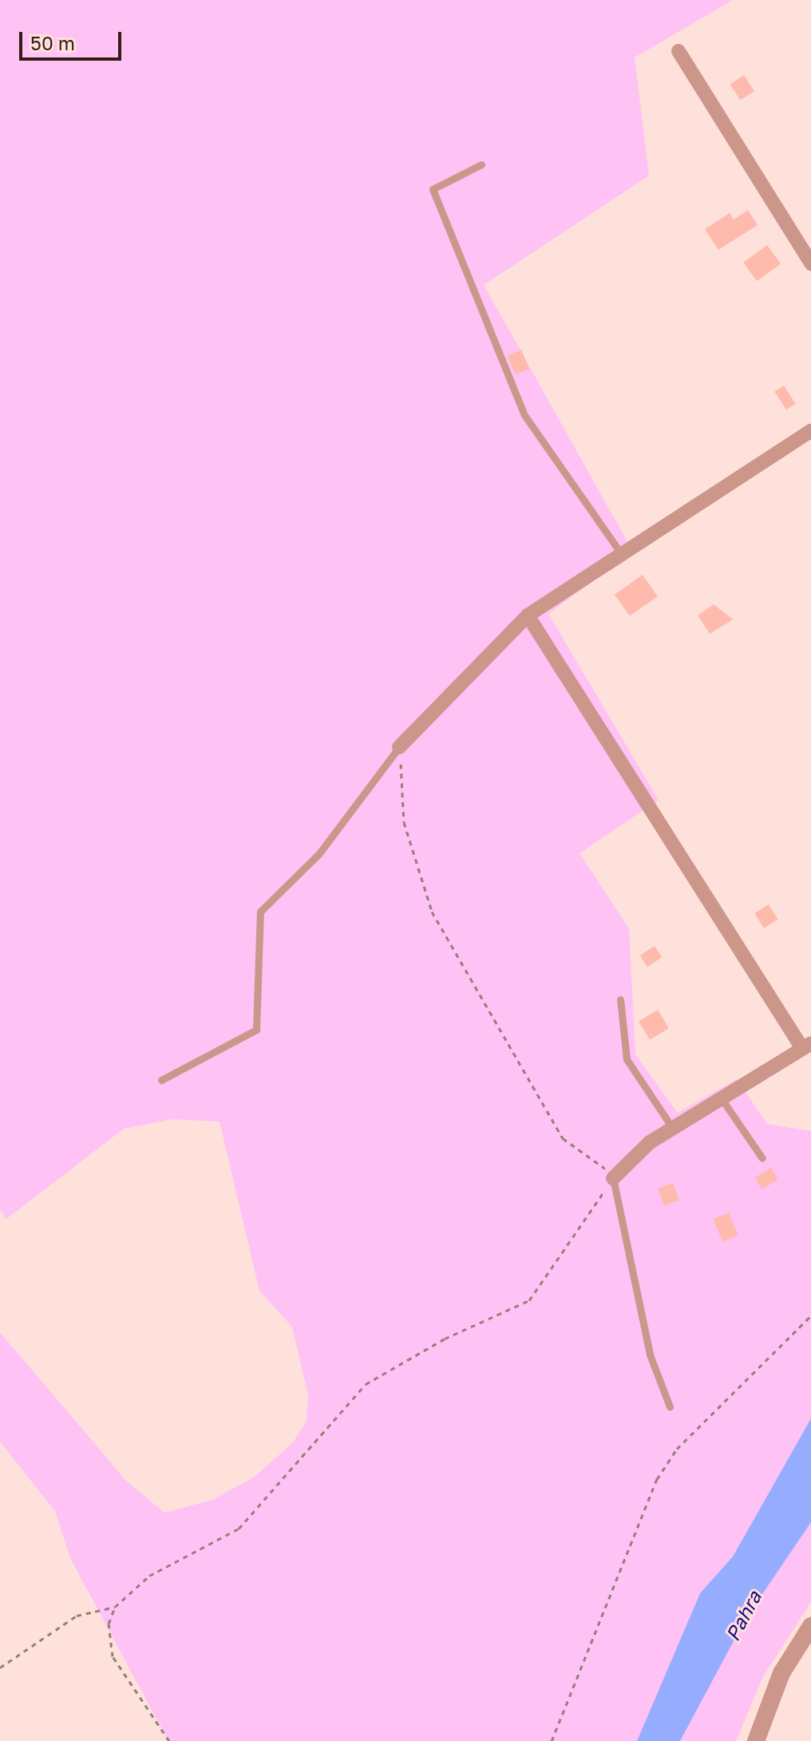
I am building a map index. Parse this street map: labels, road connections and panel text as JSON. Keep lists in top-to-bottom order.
{
  "water": ["Pahra"],
  "scale_bar": "50 m"
}
